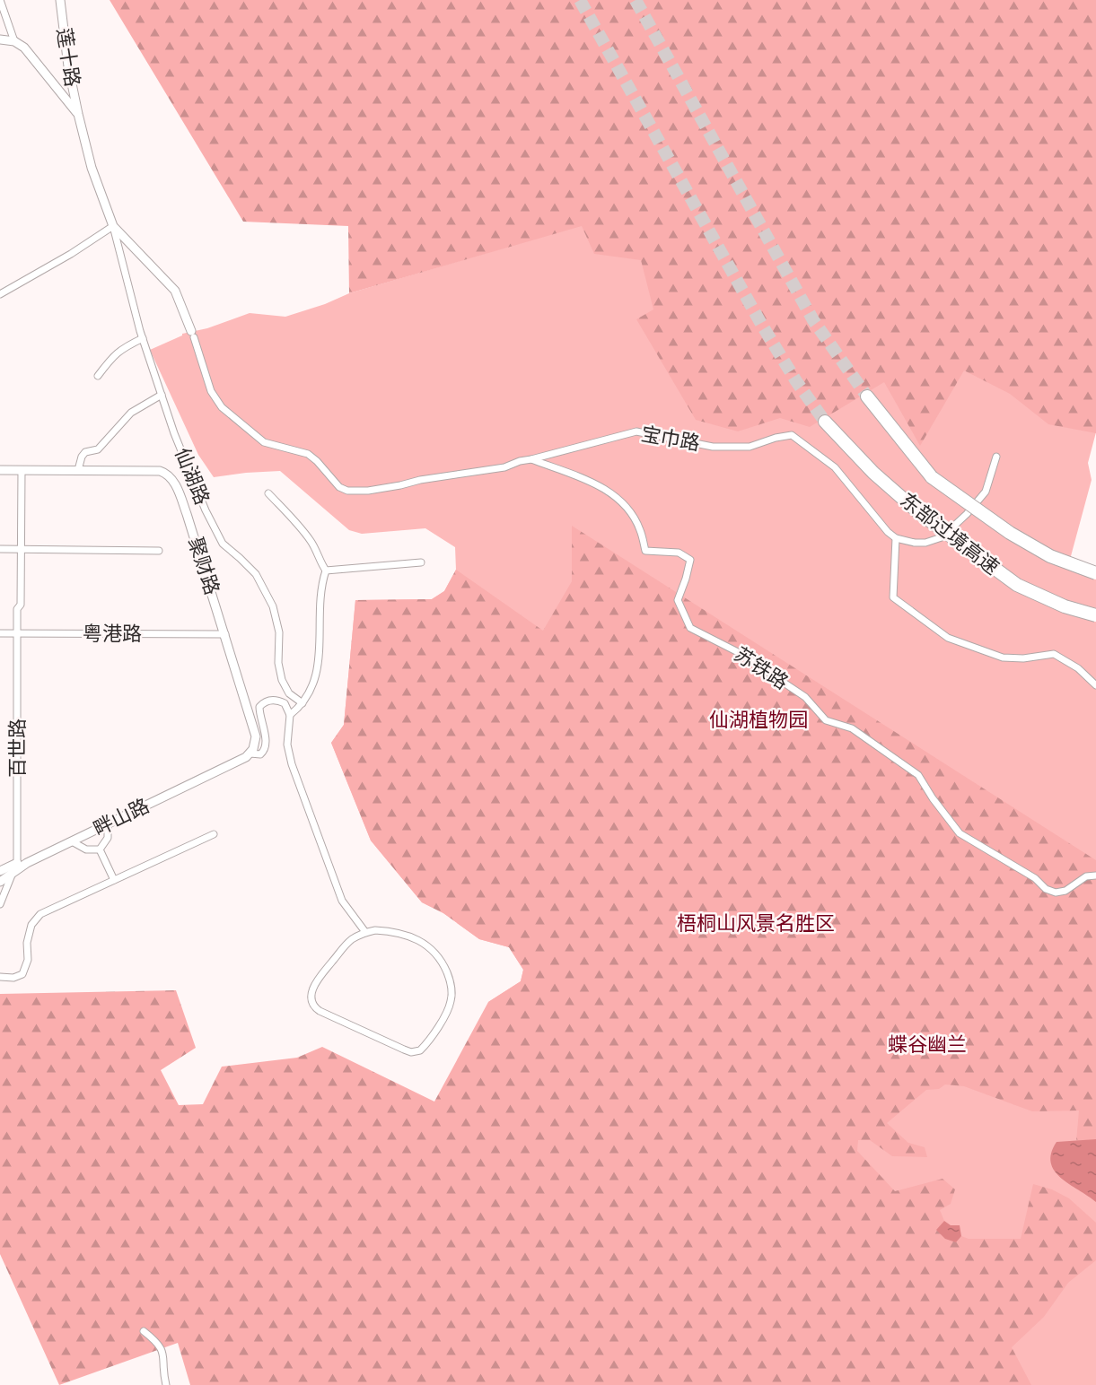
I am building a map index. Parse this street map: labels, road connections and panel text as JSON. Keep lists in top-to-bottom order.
{
  "streets": {
    "highway": ["东部过境高速"],
    "street": [
      "莲十路",
      "宝巾路",
      "仙湖路",
      "聚财路",
      "粤港路",
      "苏铁路",
      "百世路",
      "畔山路"
    ]
  },
  "crossings": [
    ["莲十路", "仙湖路"],
    ["宝巾路", "仙湖路"],
    ["宝巾路", "苏铁路"],
    ["聚财路", "粤港路"],
    ["聚财路", "百世路"],
    ["聚财路", "畔山路"],
    ["粤港路", "百世路"]
  ],
  "parks": ["仙湖植物园", "梧桐山风景名胜区", "蝶谷幽兰"]
}
